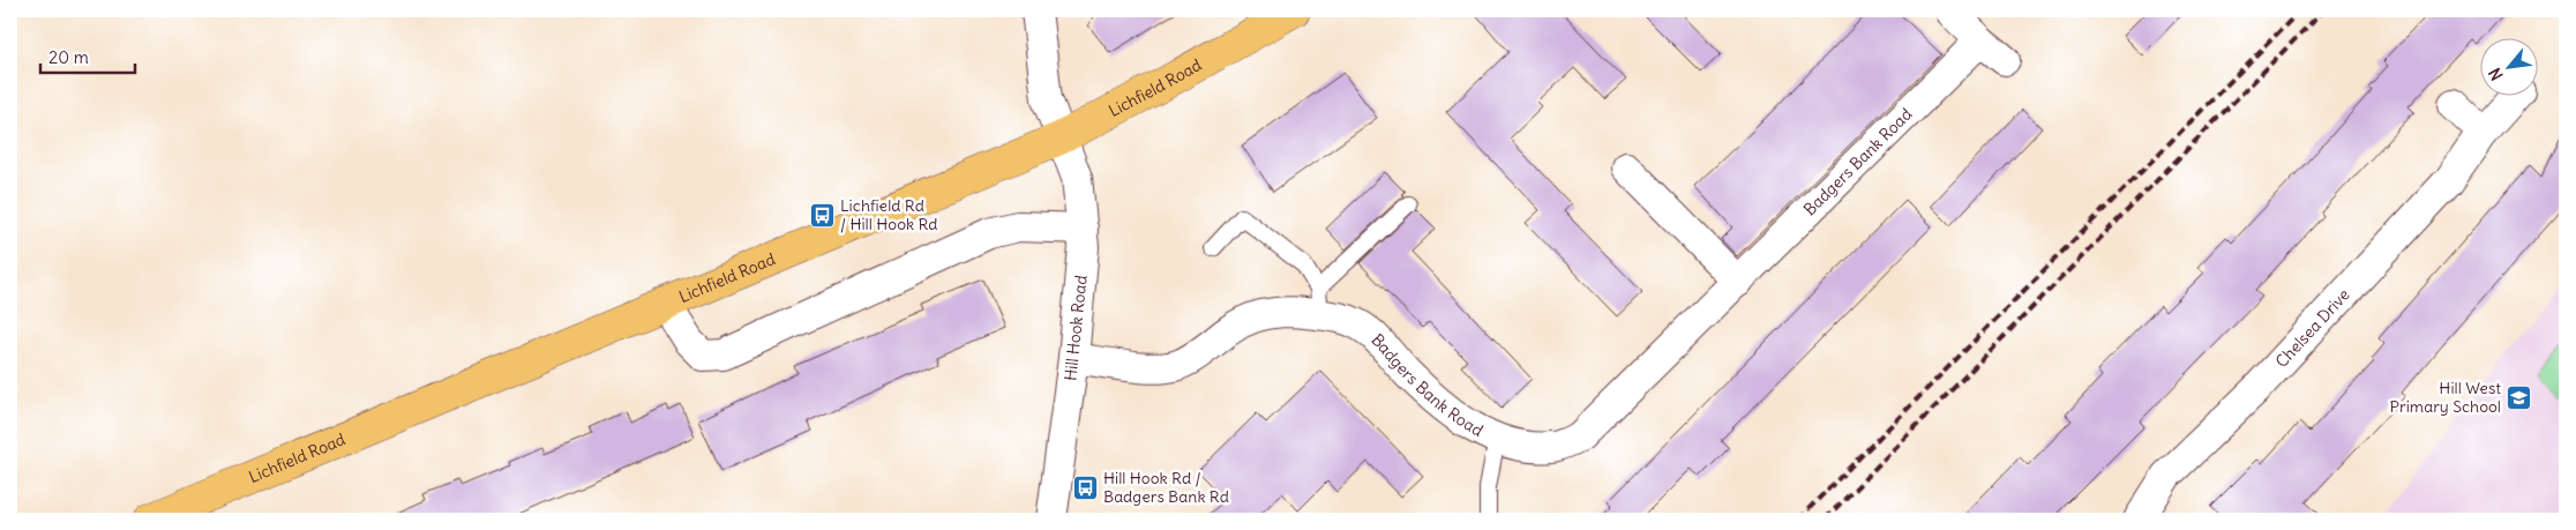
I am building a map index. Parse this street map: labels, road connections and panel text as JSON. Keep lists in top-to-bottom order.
{
  "streets": {
    "main road": ["Lichfield Road"],
    "street": ["Badgers Bank Road", "Hill Hook Road", "Chelsea Drive"]
  },
  "crossings": [
    ["Lichfield Road", "Hill Hook Road"],
    ["Badgers Bank Road", "Hill Hook Road"]
  ],
  "places": {
    "bus stop": ["Lichfield Rd / Hill Hook Rd", "Hill Hook Rd / Badgers Bank Rd"],
    "school or university": ["Hill West Primary School"]
  },
  "scale_bar": "20 m",
  "north": "bottom left"
}
